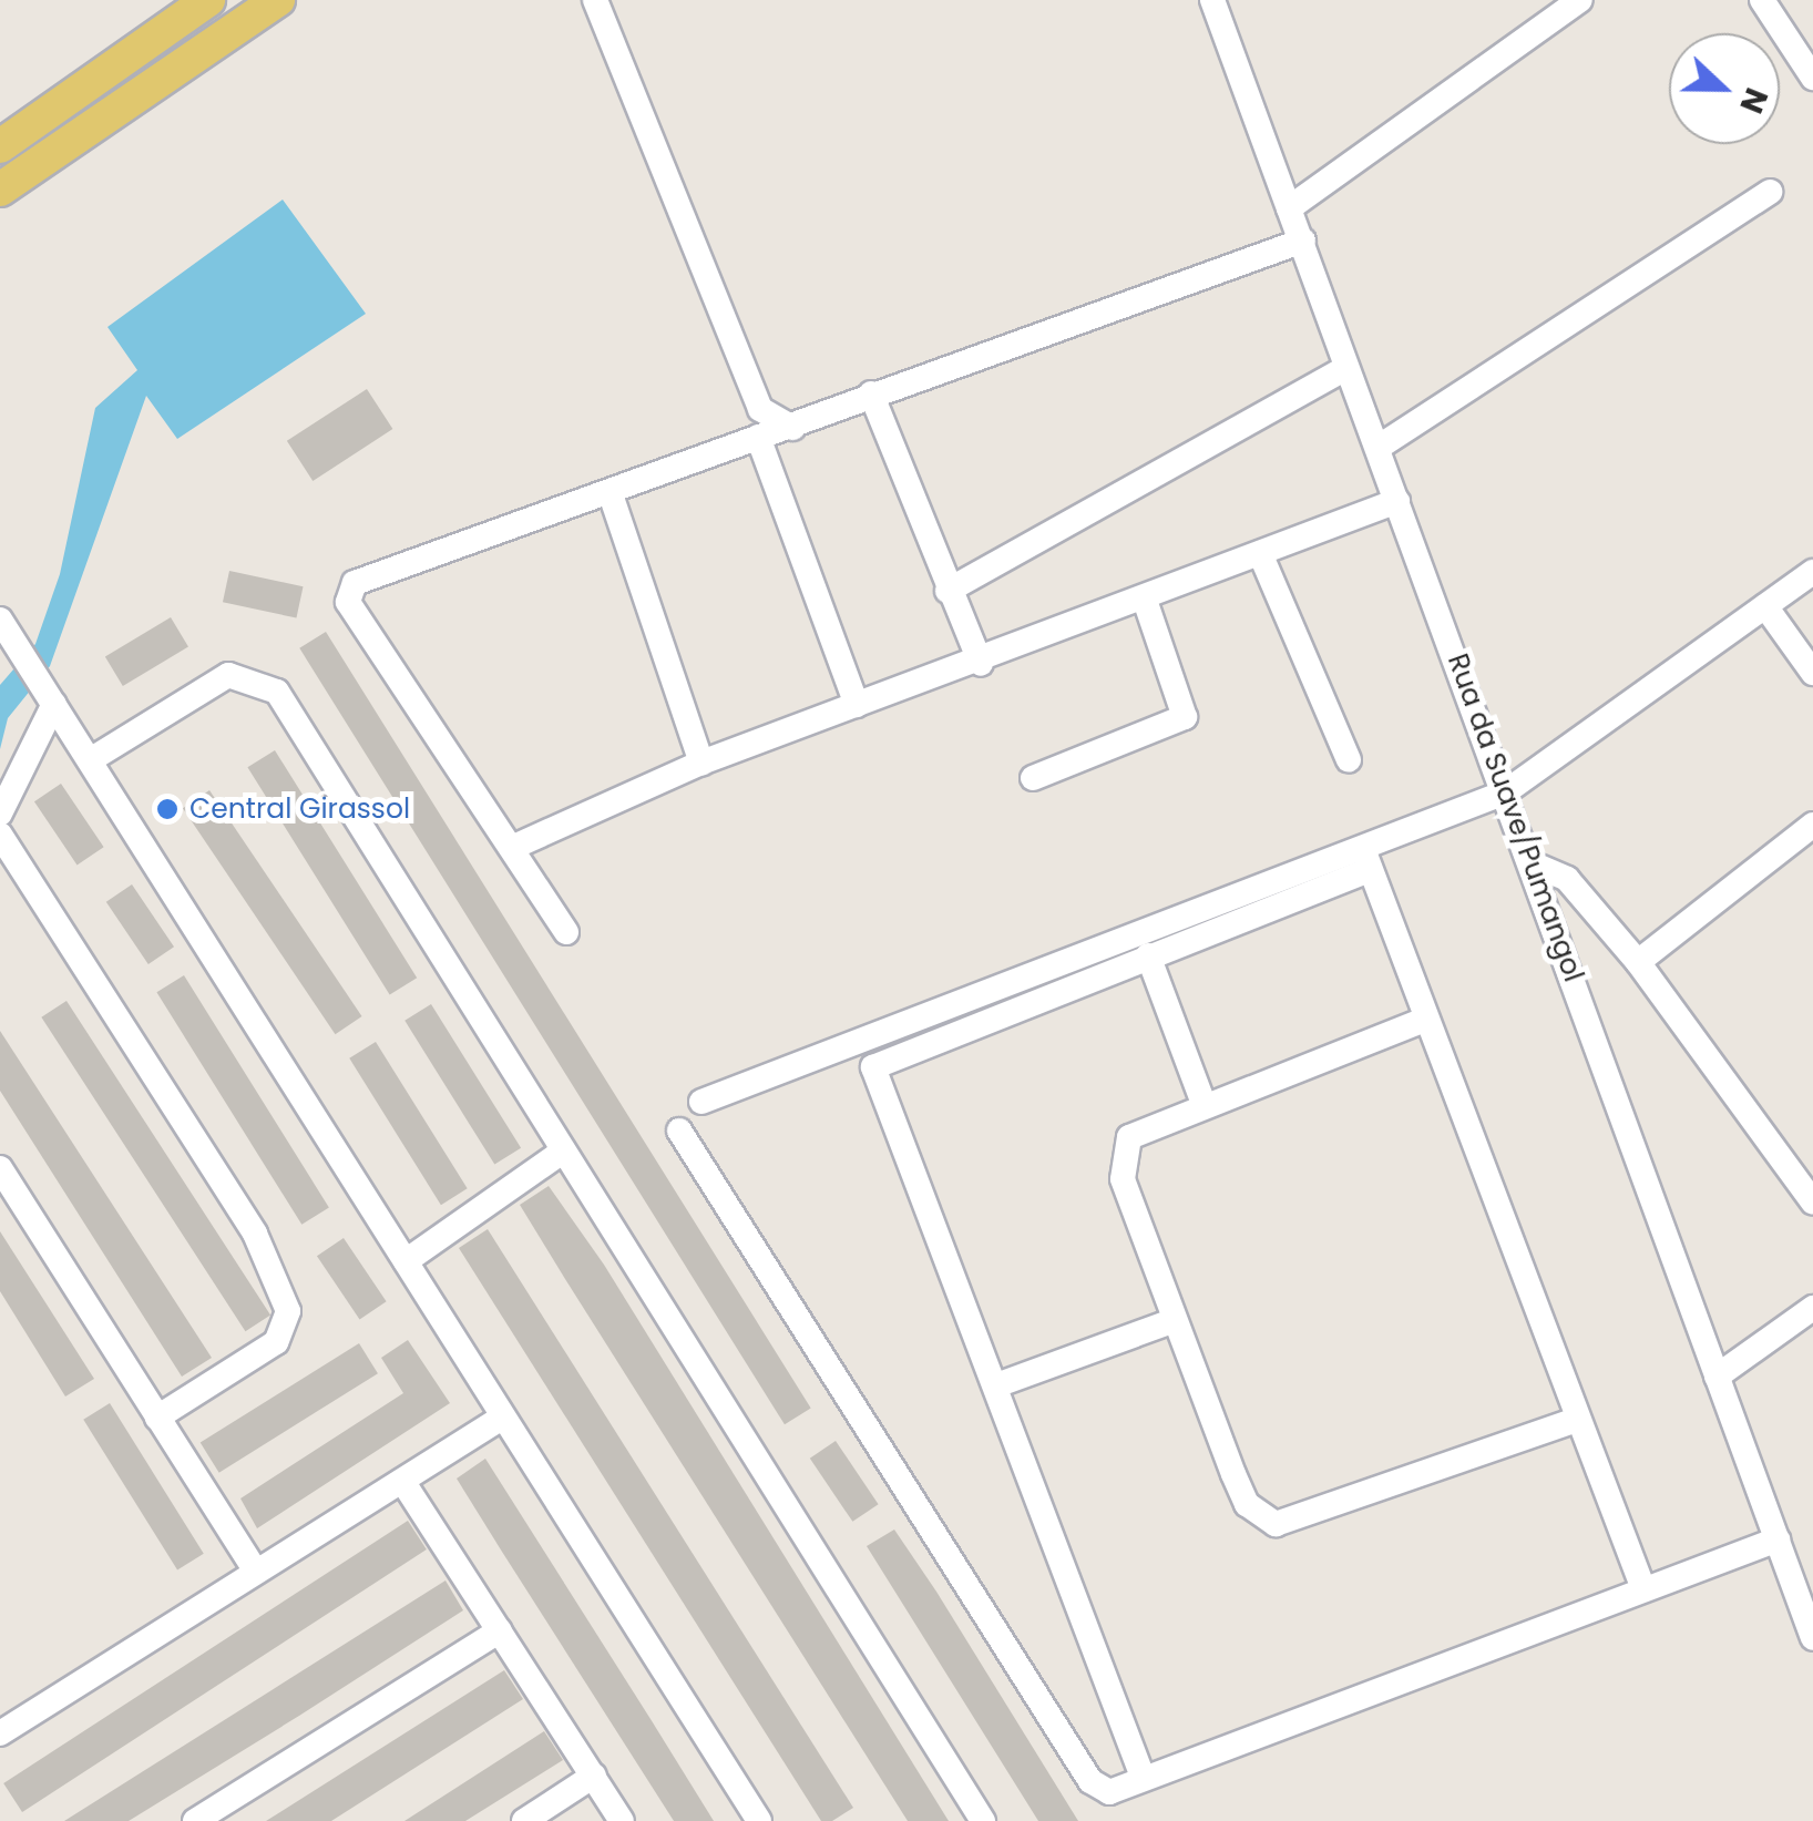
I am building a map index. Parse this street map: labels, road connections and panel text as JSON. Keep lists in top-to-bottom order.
{
  "streets": {
    "street": ["Rua da Suave/Pumangol"]
  },
  "places": ["Central Girassol"],
  "north": "right"
}
